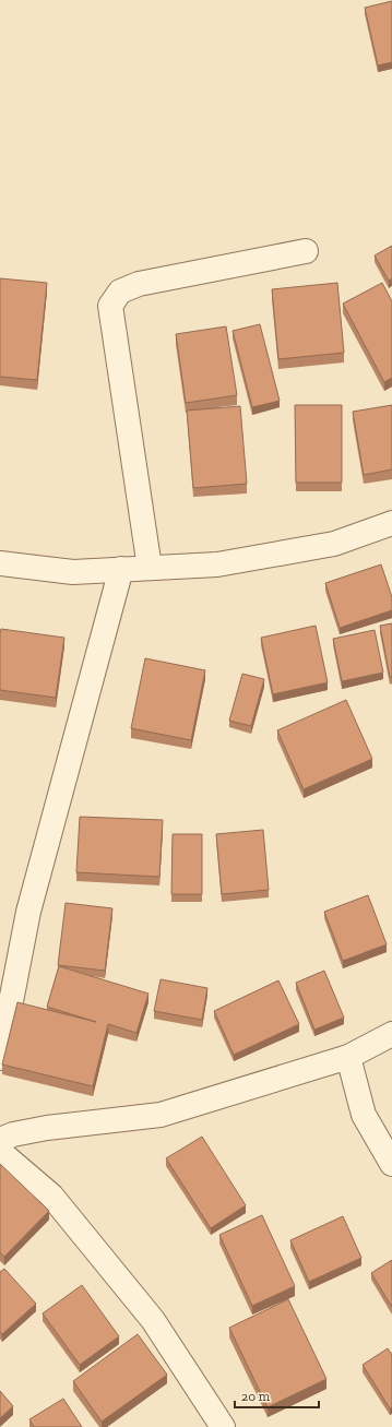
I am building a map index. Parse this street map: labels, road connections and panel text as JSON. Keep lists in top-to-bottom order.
{
  "scale_bar": "20 m"
}
